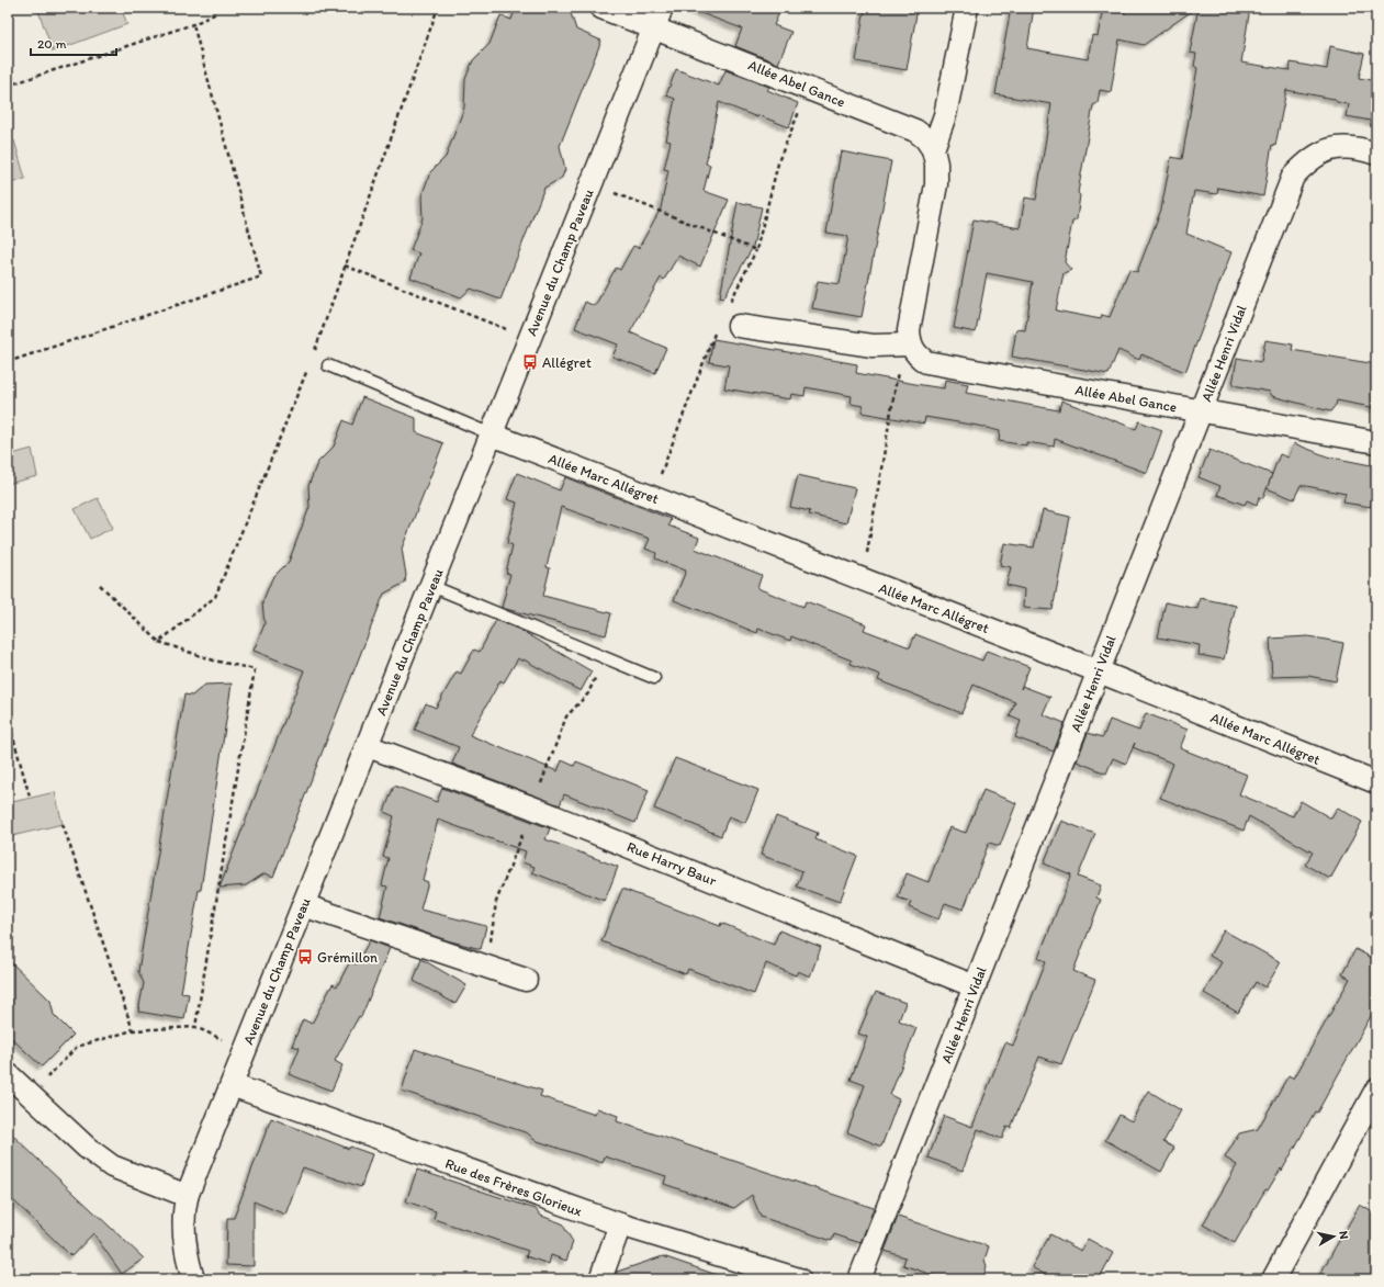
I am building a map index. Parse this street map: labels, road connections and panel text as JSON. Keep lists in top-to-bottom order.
{
  "streets": {
    "street": [
      "Allée Abel Gance",
      "Avenue du Champ Paveau",
      "Allée Henri Vidal",
      "Allée Marc Allégret",
      "Rue Harry Baur",
      "Rue des Frères Glorieux"
    ]
  },
  "crossings": [
    ["Allée Abel Gance", "Avenue du Champ Paveau"],
    ["Allée Abel Gance", "Allée Henri Vidal"],
    ["Avenue du Champ Paveau", "Allée Marc Allégret"],
    ["Avenue du Champ Paveau", "Rue Harry Baur"],
    ["Avenue du Champ Paveau", "Rue des Frères Glorieux"],
    ["Allée Henri Vidal", "Allée Marc Allégret"],
    ["Allée Henri Vidal", "Rue Harry Baur"]
  ],
  "places": {
    "bus stop": ["Allégret", "Grémillon"]
  },
  "scale_bar": "20 m",
  "north": "right"
}
